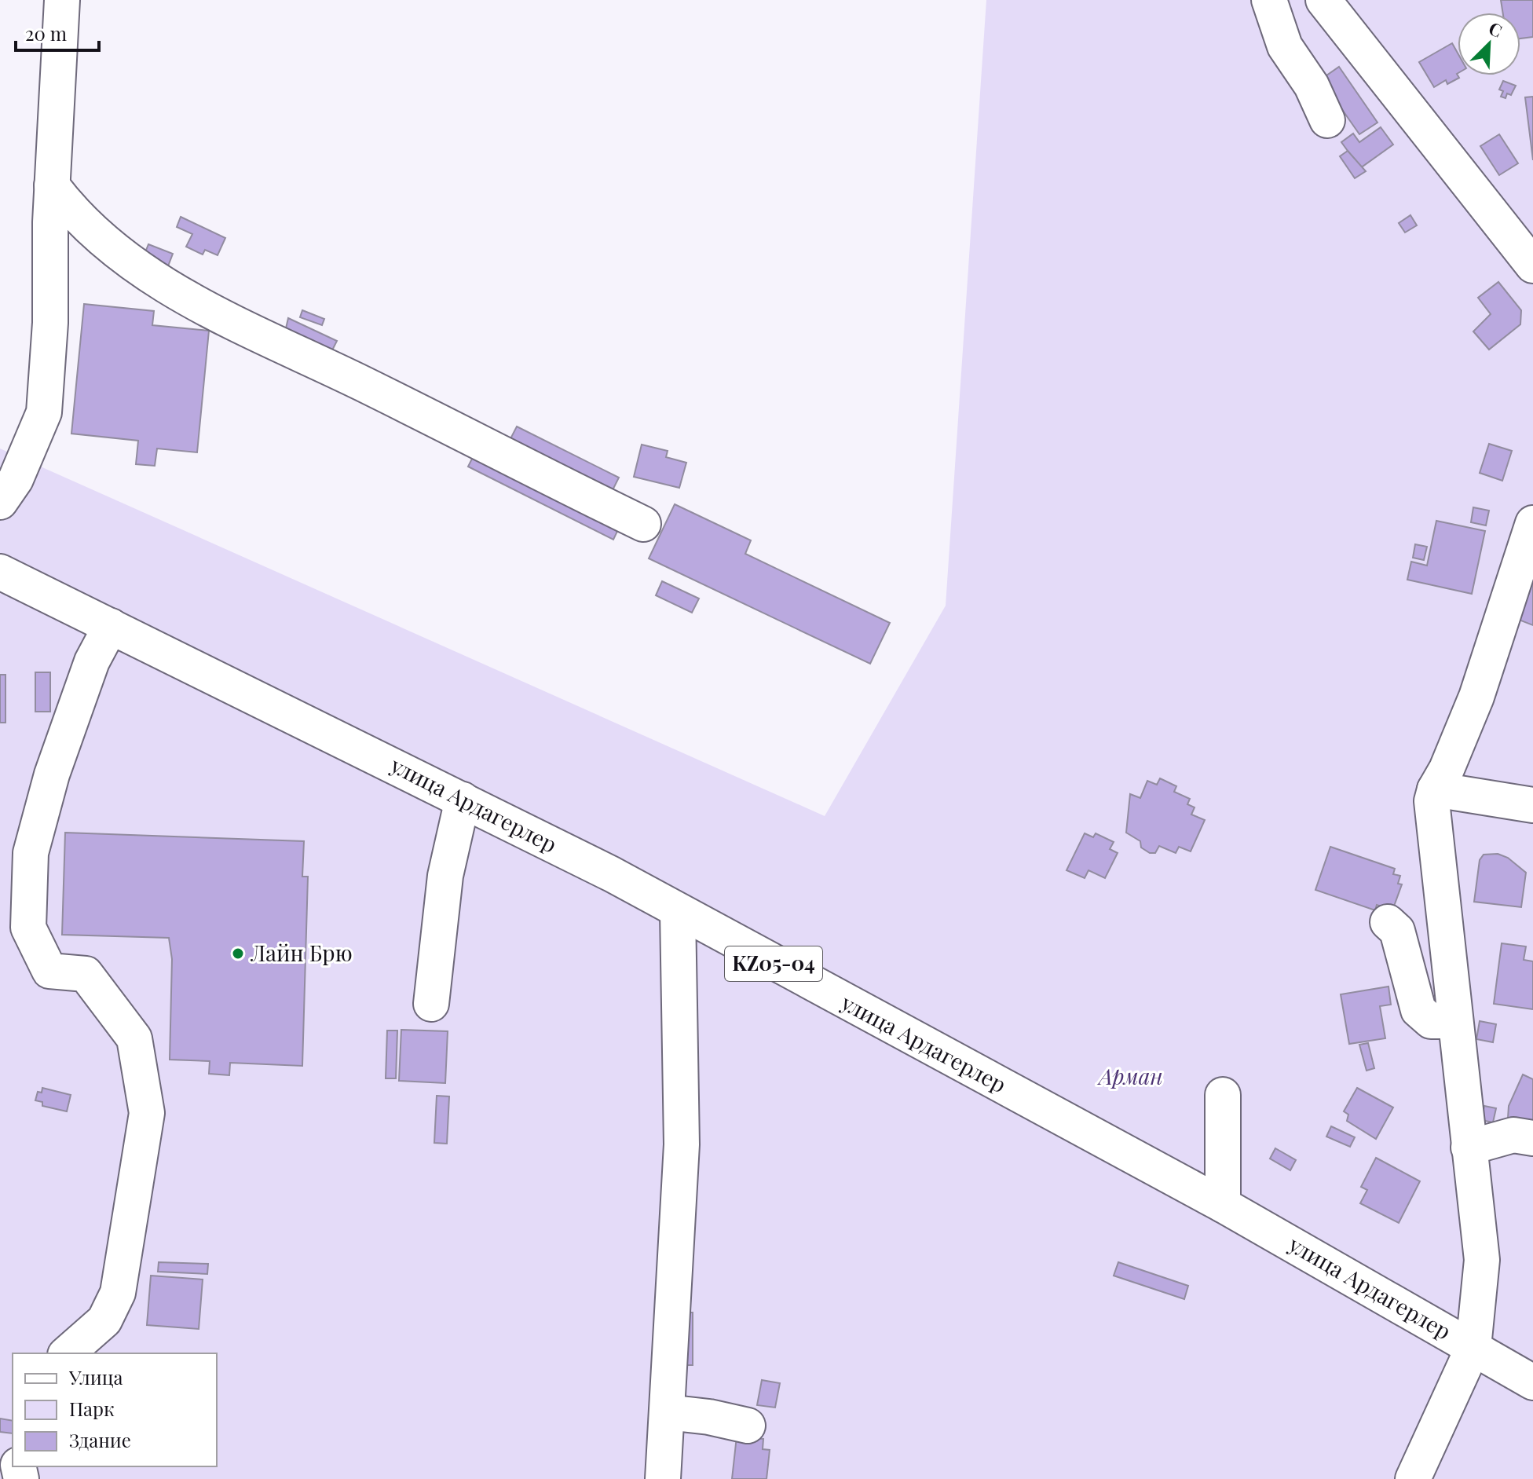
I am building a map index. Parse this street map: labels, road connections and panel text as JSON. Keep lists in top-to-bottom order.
{
  "streets": {
    "street": ["улица Ардагерлер", "KZ05-04"]
  },
  "parks": ["Арман"],
  "places": ["Лайн Брю"],
  "legend": ["Улица", "Парк", "Здание"],
  "scale_bar": "20 m",
  "north": "top right"
}
